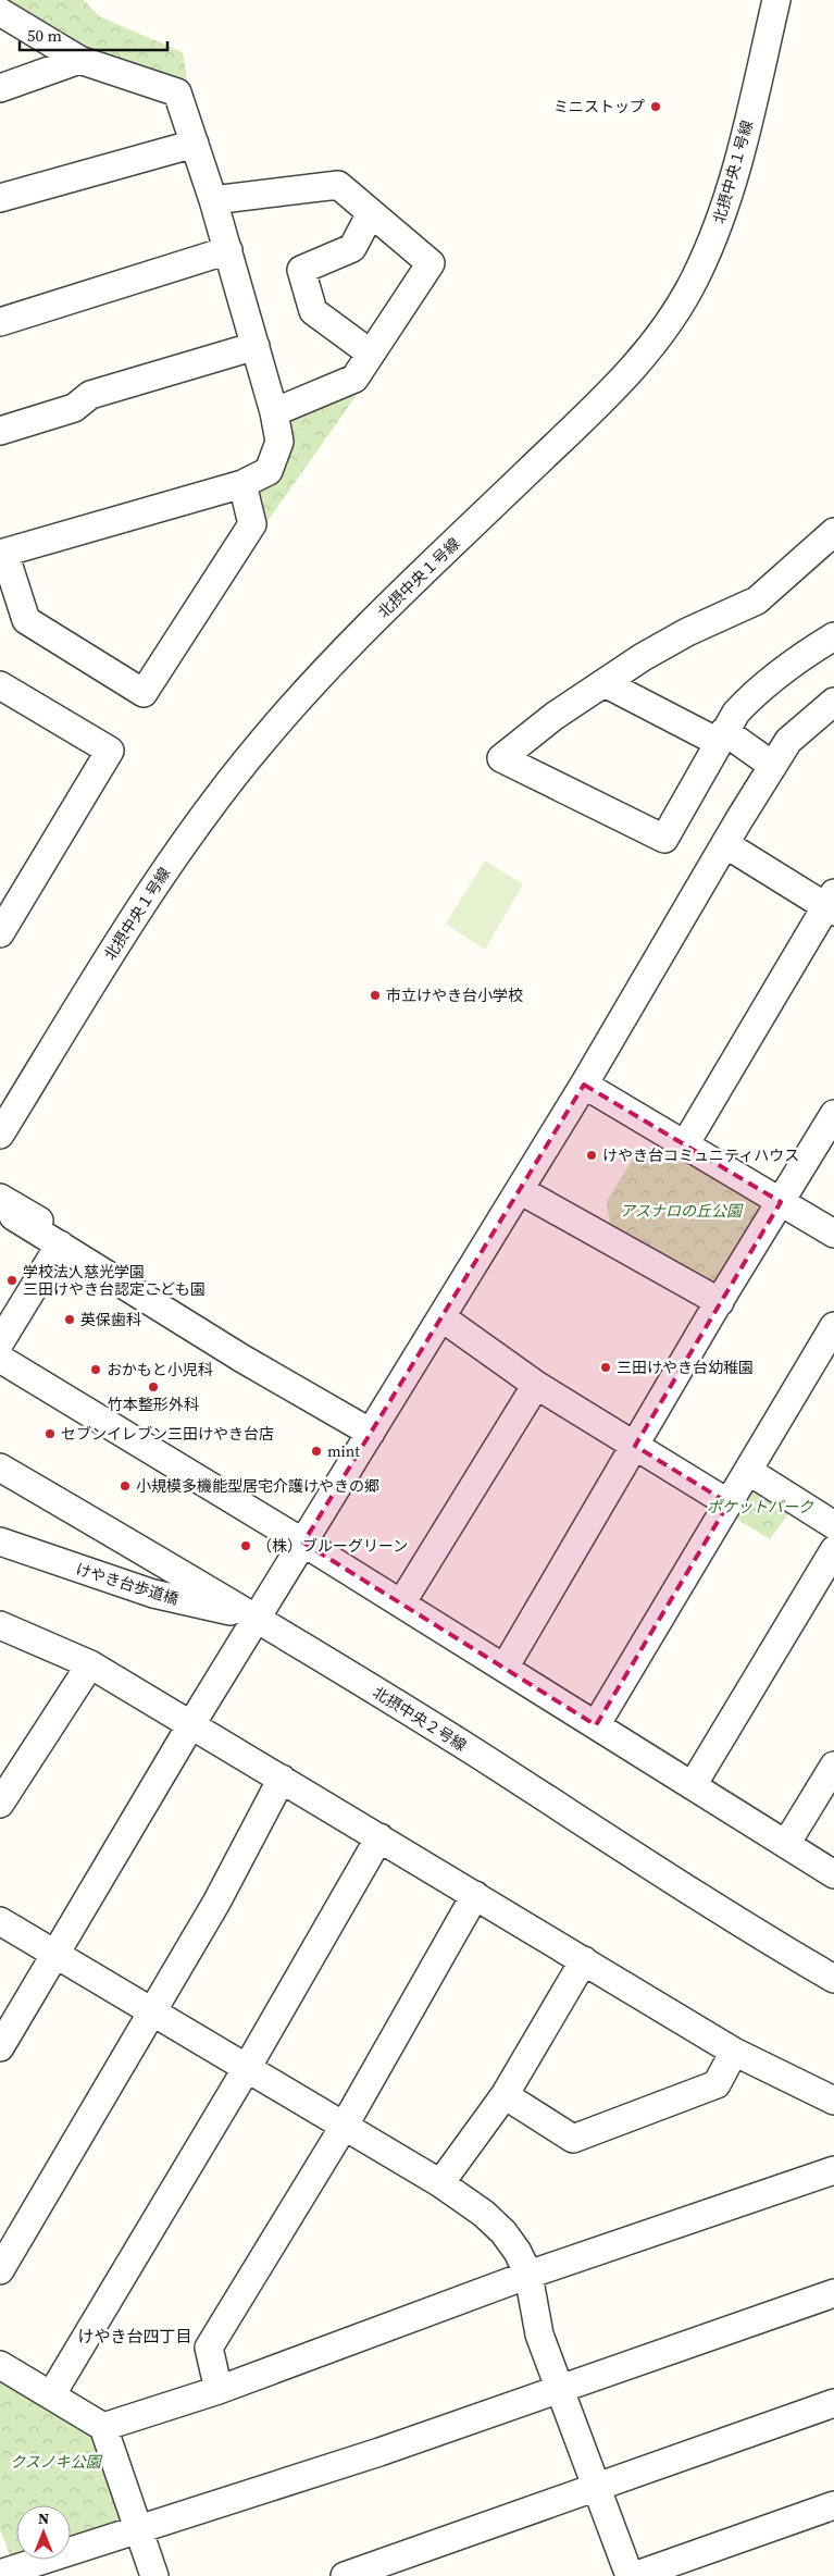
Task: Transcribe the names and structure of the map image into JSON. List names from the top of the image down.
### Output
{
  "streets": {
    "street": ["北摂中央１号線", "けやき台歩道橋", "北摂中央２号線"]
  },
  "crossings": [
    ["けやき台歩道橋", "北摂中央２号線"]
  ],
  "districts": ["けやき台四丁目"],
  "parks": ["アスナロの丘公園", "ポケットパーク", "クスノキ公園"],
  "places": [
    "ミニストップ",
    "市立けやき台小学校",
    "けやき台コミュニティハウス",
    "学校法人慈光学園 三田けやき台認定こども園",
    "英保歯科",
    "三田けやき台幼稚園",
    "おかもと小児科",
    "竹本整形外科",
    "セブンイレブン三田けやき台店",
    "mint",
    "小規模多機能型居宅介護けやきの郷",
    "（株）ブルーグリーン"
  ],
  "scale_bar": "50 m",
  "north": "top"
}
